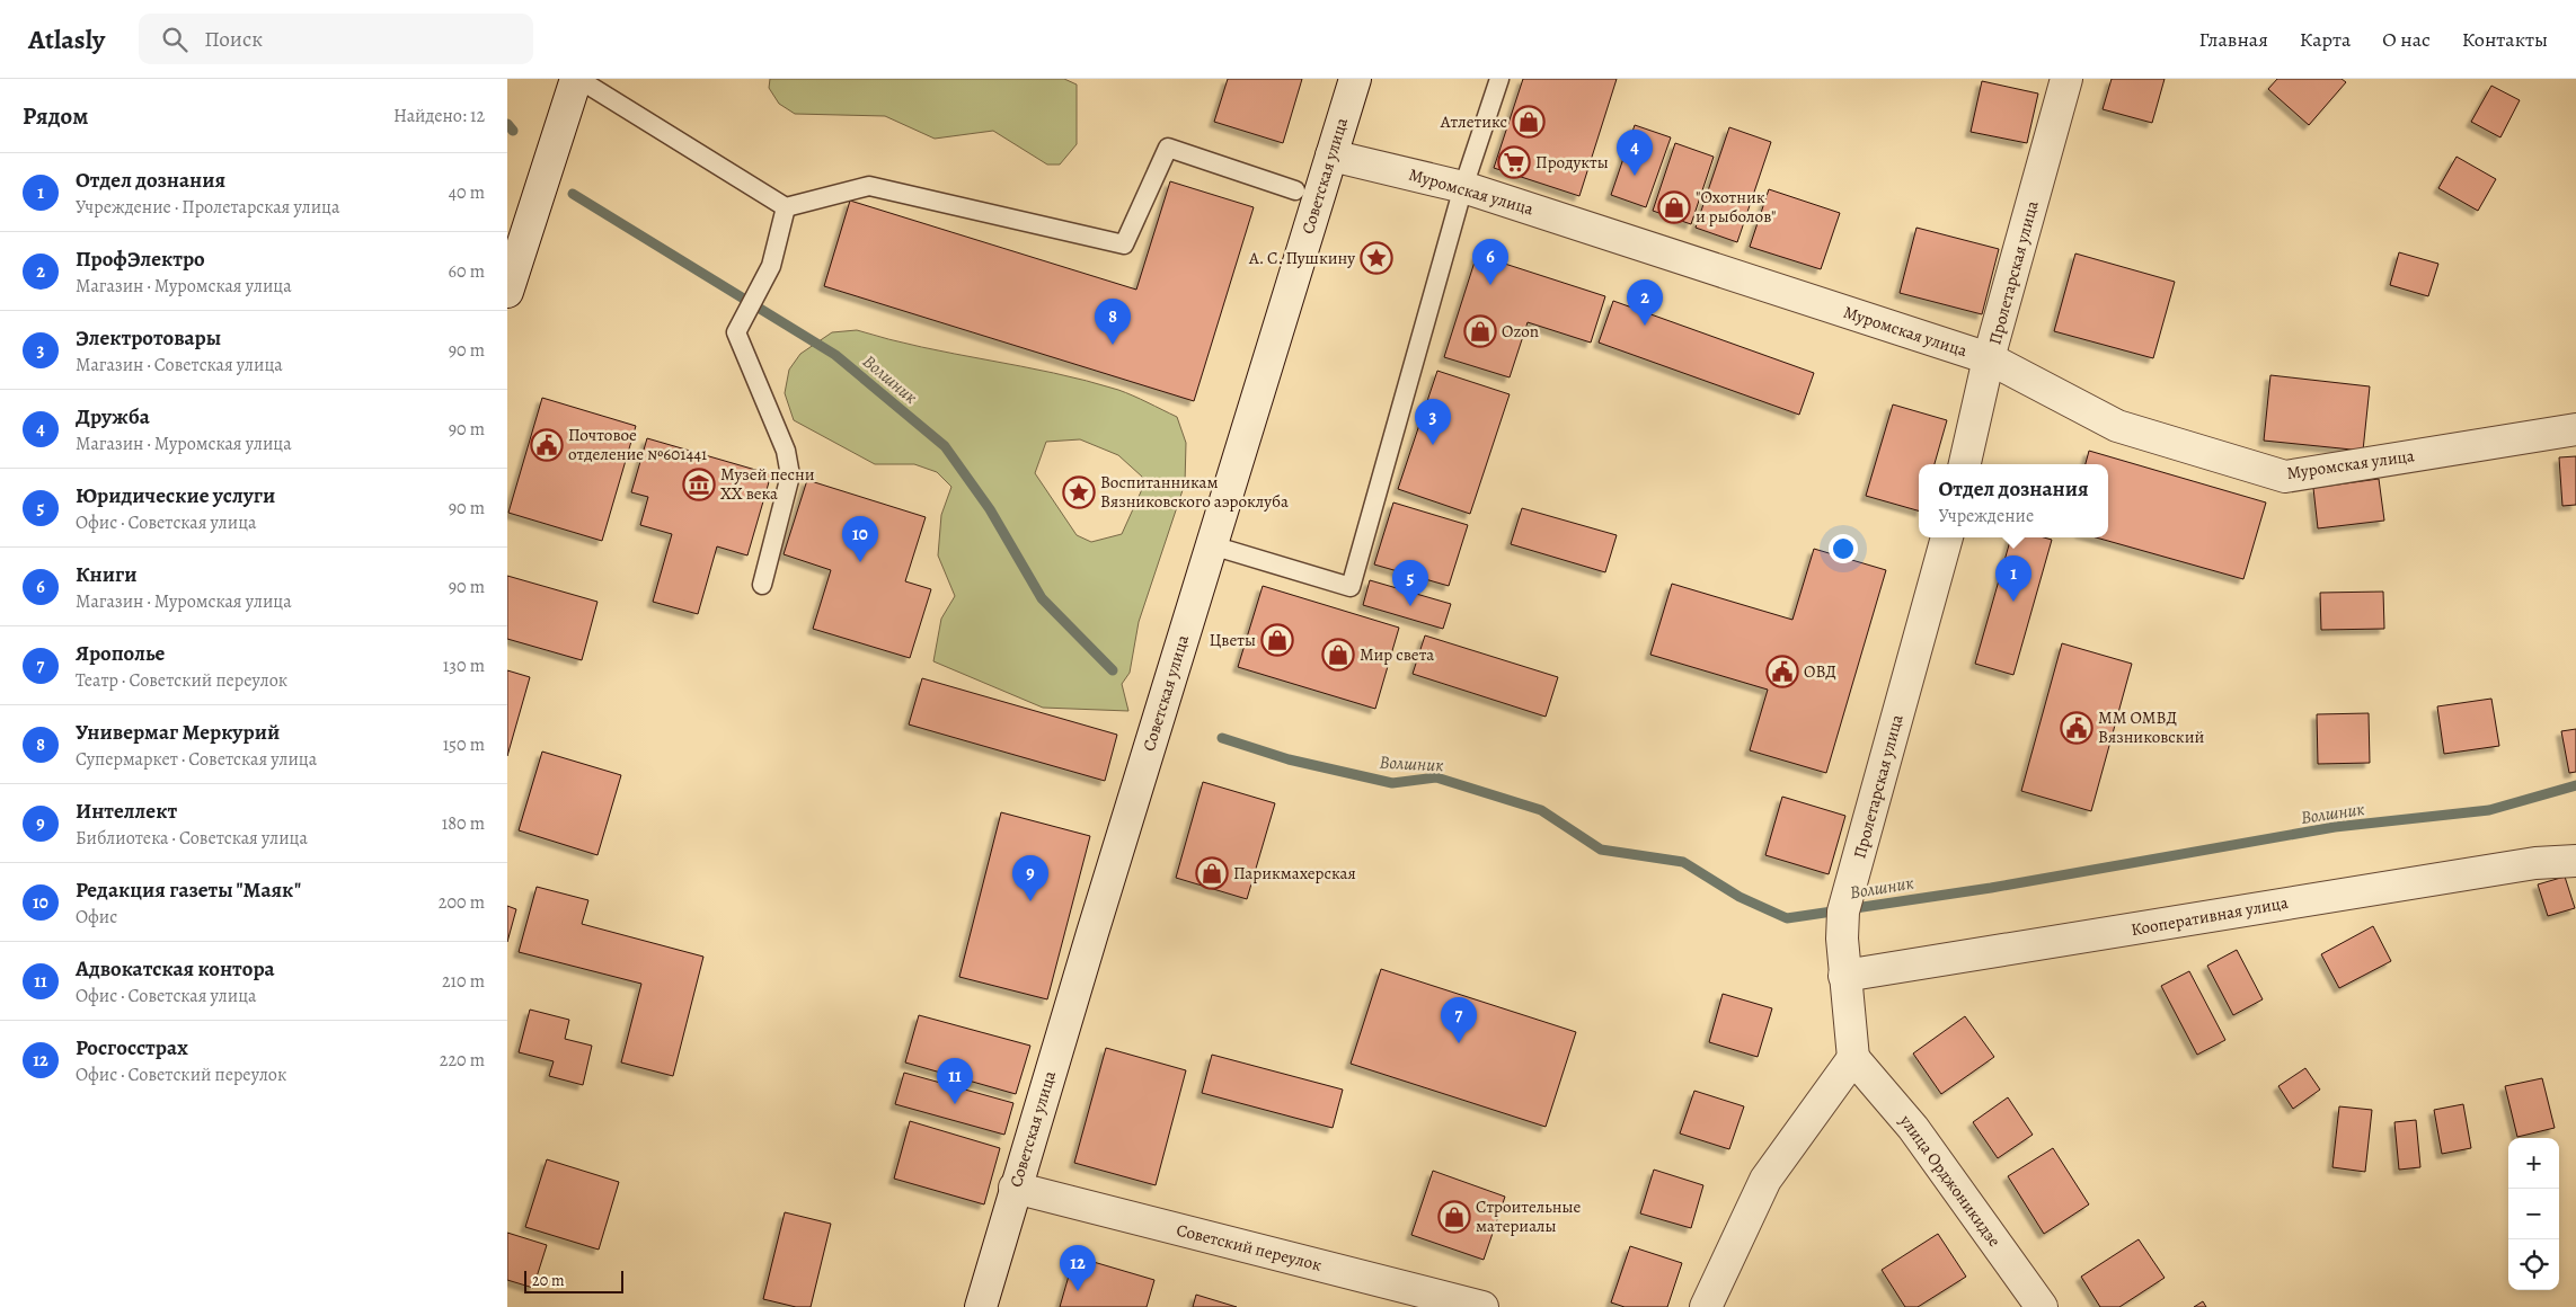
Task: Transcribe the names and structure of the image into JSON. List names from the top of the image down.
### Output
{
  "streets": {
    "street": [
      "Советская улица",
      "Муромская улица",
      "Пролетарская улица",
      "Кооперативная улица",
      "улица Орджоникидзе",
      "Советский переулок"
    ]
  },
  "crossings": [
    ["Советская улица", "Муромская улица"],
    ["Советская улица", "Советский переулок"],
    ["Муромская улица", "Пролетарская улица"],
    ["Пролетарская улица", "Кооперативная улица"],
    ["Пролетарская улица", "улица Орджоникидзе"]
  ],
  "water": ["Волшник"],
  "places": {
    "shop": [
      "Атлетикс",
      "\"Охотник и рыболов\"",
      "Ozon",
      "Цветы",
      "Мир света",
      "Парикмахерская",
      "Строительные материалы"
    ],
    "supermarket": ["Продукты"],
    "place": ["А. С. Пушкину", "Воспитанникам Вязниковского аэроклуба"],
    "public building": ["Почтовое отделение №601441", "ОВД", "ММ ОМВД Вязниковский"],
    "museum": ["Музей песни XX века"]
  },
  "scale_bar": "20 m",
  "page": {
    "header": "Atlasly",
    "search": "Поиск",
    "nav": [
      "Главная",
      "Карта",
      "О нас",
      "Контакты"
    ],
    "heading": ["Рядом", "Найдено: 12"],
    "pins": [
      "4",
      "6",
      "2",
      "8",
      "3",
      "10",
      "1",
      "5",
      "9",
      "7",
      "11",
      "12"
    ],
    "list": [
      {
        "mark": "1",
        "name": "Отдел дознания",
        "note": "Учреждение · Пролетарская улица",
        "value": "40 m"
      },
      {
        "mark": "2",
        "name": "ПрофЭлектро",
        "note": "Магазин · Муромская улица",
        "value": "60 m"
      },
      {
        "mark": "3",
        "name": "Электротовары",
        "note": "Магазин · Советская улица",
        "value": "90 m"
      },
      {
        "mark": "4",
        "name": "Дружба",
        "note": "Магазин · Муромская улица",
        "value": "90 m"
      },
      {
        "mark": "5",
        "name": "Юридические услуги",
        "note": "Офис · Советская улица",
        "value": "90 m"
      },
      {
        "mark": "6",
        "name": "Книги",
        "note": "Магазин · Муромская улица",
        "value": "90 m"
      },
      {
        "mark": "7",
        "name": "Ярополье",
        "note": "Театр · Советский переулок",
        "value": "130 m"
      },
      {
        "mark": "8",
        "name": "Универмаг Меркурий",
        "note": "Супермаркет · Советская улица",
        "value": "150 m"
      },
      {
        "mark": "9",
        "name": "Интеллект",
        "note": "Библиотека · Советская улица",
        "value": "180 m"
      },
      {
        "mark": "10",
        "name": "Редакция газеты \"Маяк\"",
        "note": "Офис",
        "value": "200 m"
      },
      {
        "mark": "11",
        "name": "Адвокатская контора",
        "note": "Офис · Советская улица",
        "value": "210 m"
      },
      {
        "mark": "12",
        "name": "Росгосстрах",
        "note": "Офис · Советский переулок",
        "value": "220 m"
      }
    ],
    "popup": ["Отдел дознания", "Учреждение"],
    "map_buttons": ["+", "−"],
    "scale": "20 m"
  }
}
